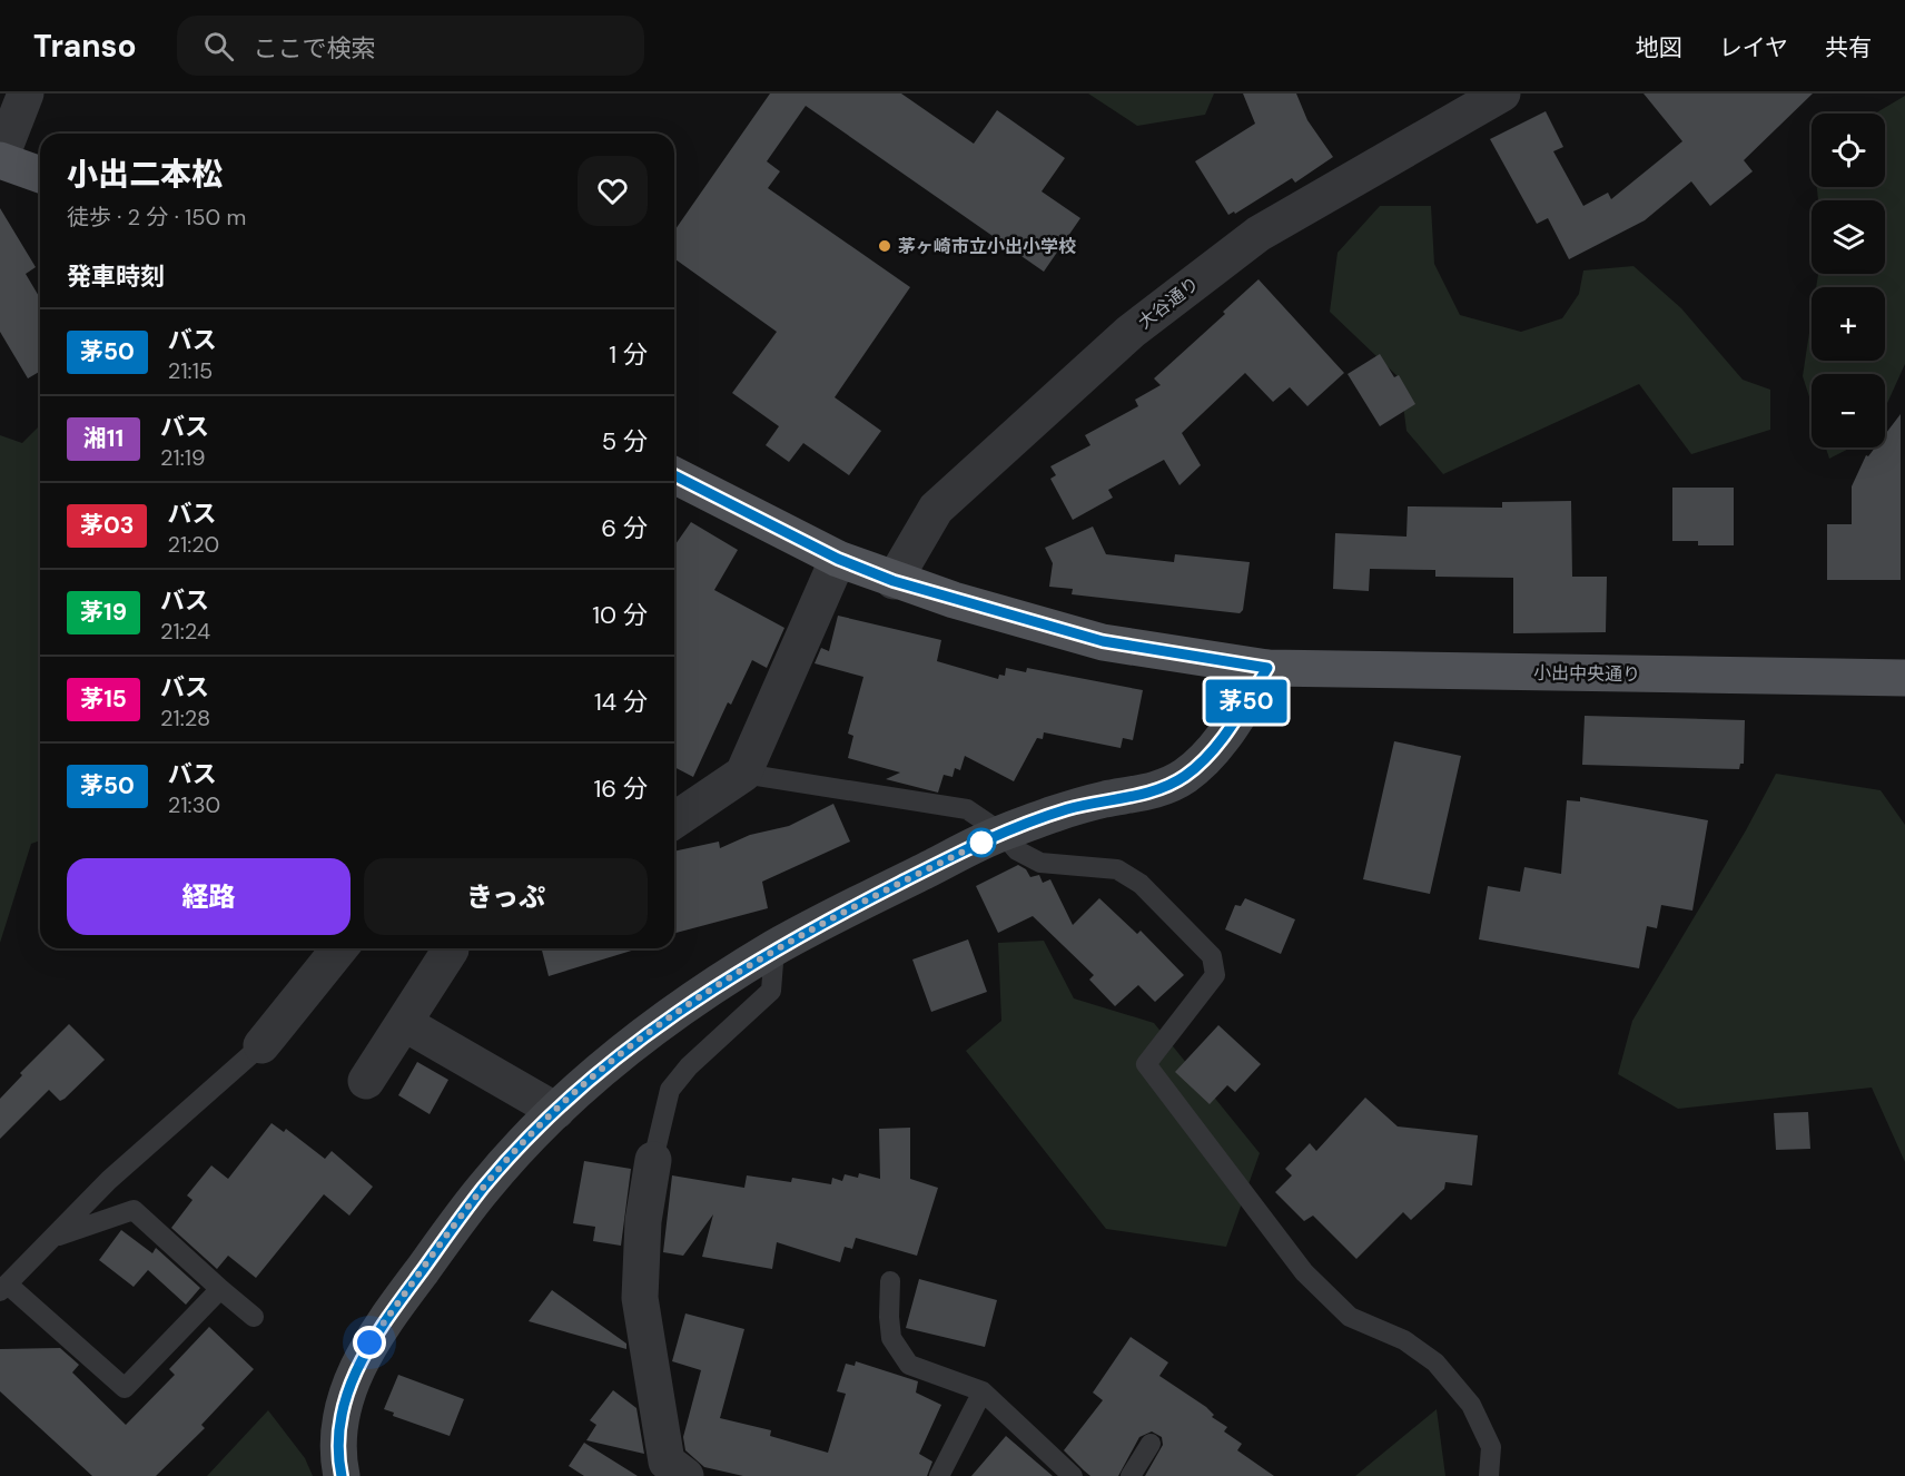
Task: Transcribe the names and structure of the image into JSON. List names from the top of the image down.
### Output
{
  "streets": {
    "main road": ["小出中央通り"],
    "street": ["大谷通り"]
  },
  "crossings": [
    ["大谷通り", "小出中央通り"]
  ],
  "places": ["茅ヶ崎市立小出小学校"],
  "lines": ["bus line 茅50"],
  "page": {
    "header": "Transo",
    "search": "ここで検索",
    "nav": ["地図", "レイヤ", "共有"],
    "on_map": "茅50",
    "map_buttons": ["+", "−"],
    "heading": [
      ["小出二本松", "徒歩 · 2 分 · 150 m"],
      "発車時刻"
    ],
    "list": [
      {
        "mark": "茅50",
        "name": "バス",
        "note": "21:15",
        "value": "1 分"
      },
      {
        "mark": "湘11",
        "name": "バス",
        "note": "21:19",
        "value": "5 分"
      },
      {
        "mark": "茅03",
        "name": "バス",
        "note": "21:20",
        "value": "6 分"
      },
      {
        "mark": "茅19",
        "name": "バス",
        "note": "21:24",
        "value": "10 分"
      },
      {
        "mark": "茅15",
        "name": "バス",
        "note": "21:28",
        "value": "14 分"
      },
      {
        "mark": "茅50",
        "name": "バス",
        "note": "21:30",
        "value": "16 分"
      }
    ],
    "buttons": ["経路", "きっぷ"]
  }
}
